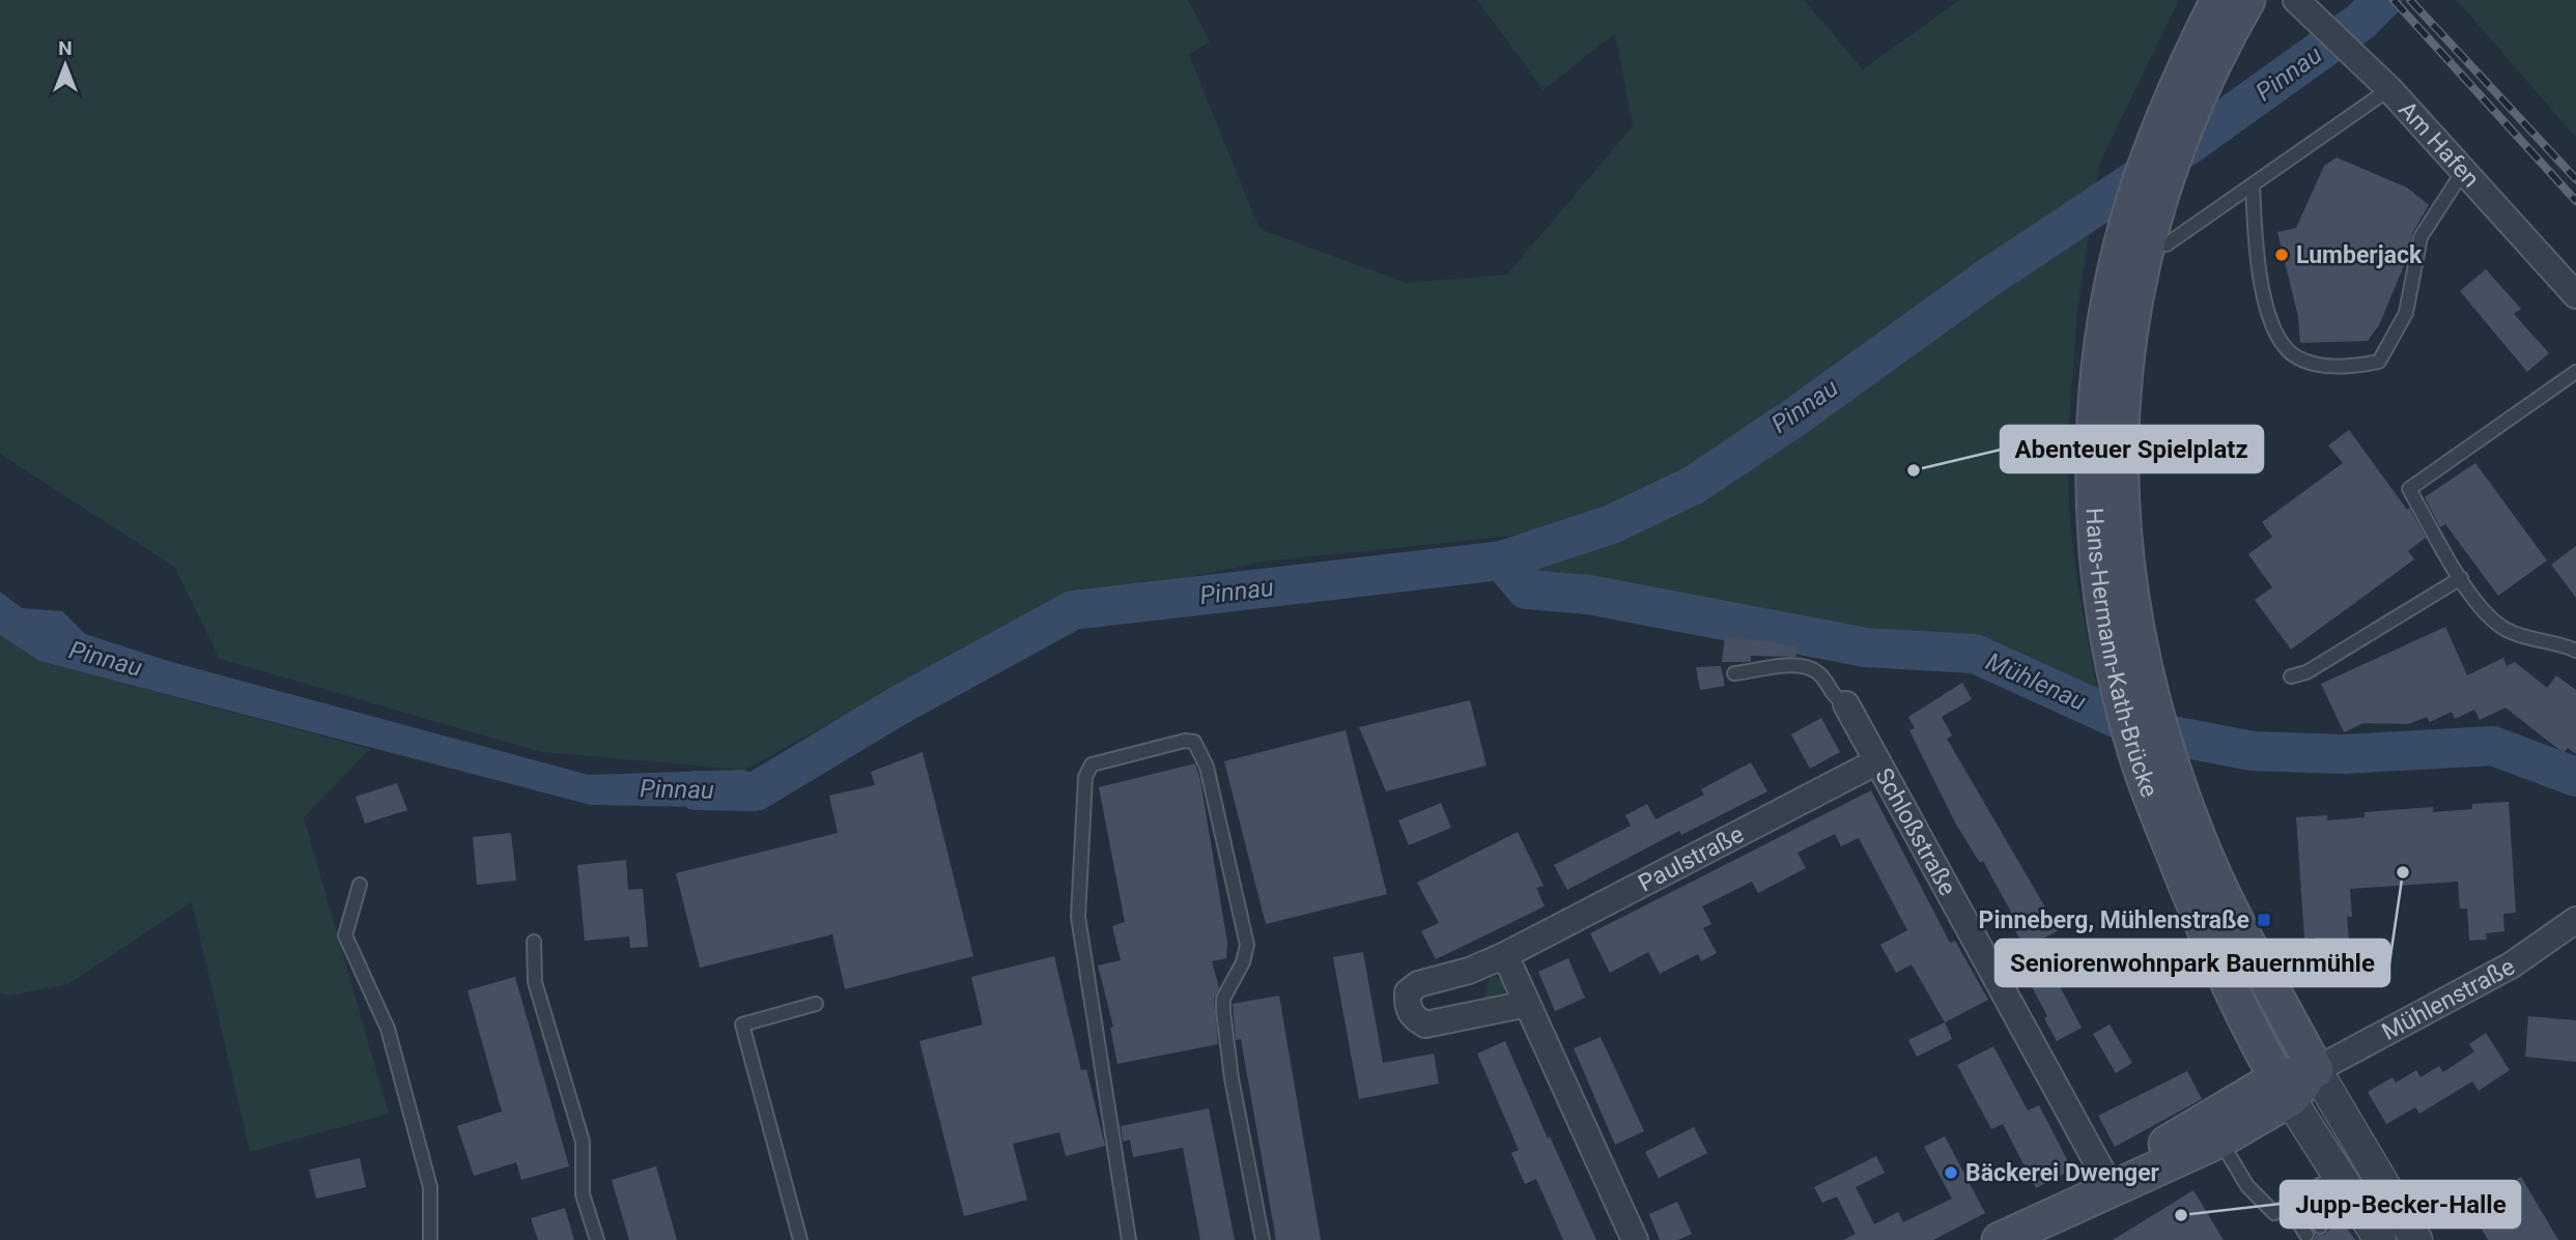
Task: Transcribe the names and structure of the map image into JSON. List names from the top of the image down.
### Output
{
  "streets": {
    "main road": ["Hans-Hermann-Kath-Brücke", "Mühlenstraße"],
    "street": ["Am Hafen", "Schloßstraße", "Paulstraße"]
  },
  "crossings": [
    ["Hans-Hermann-Kath-Brücke", "Mühlenstraße"],
    ["Schloßstraße", "Paulstraße"],
    ["Schloßstraße", "Mühlenstraße"]
  ],
  "water": ["Pinnau", "Mühlenau"],
  "places": {
    "other": [
      "Lumberjack",
      "Abenteuer Spielplatz",
      "Seniorenwohnpark Bauernmühle",
      "Bäckerei Dwenger",
      "Jupp-Becker-Halle"
    ],
    "transit": ["Pinneberg, Mühlenstraße"]
  },
  "north": "top"
}
